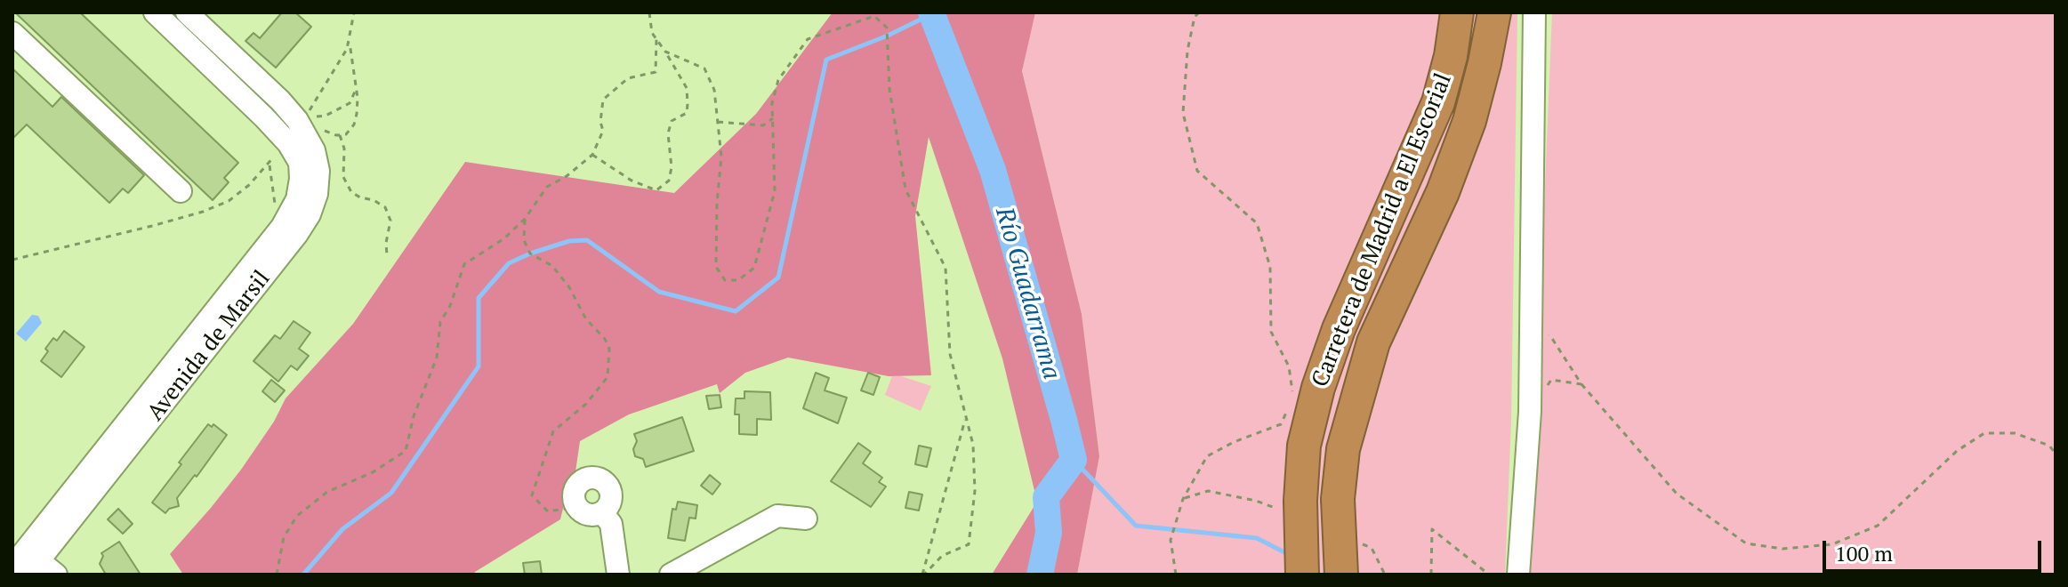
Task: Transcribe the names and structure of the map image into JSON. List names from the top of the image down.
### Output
{
  "streets": {
    "highway": ["Carretera de Madrid a El Escorial"],
    "street": ["Avenida de Marsil"]
  },
  "water": ["Río Guadarrama"],
  "scale_bar": "100 m"
}
